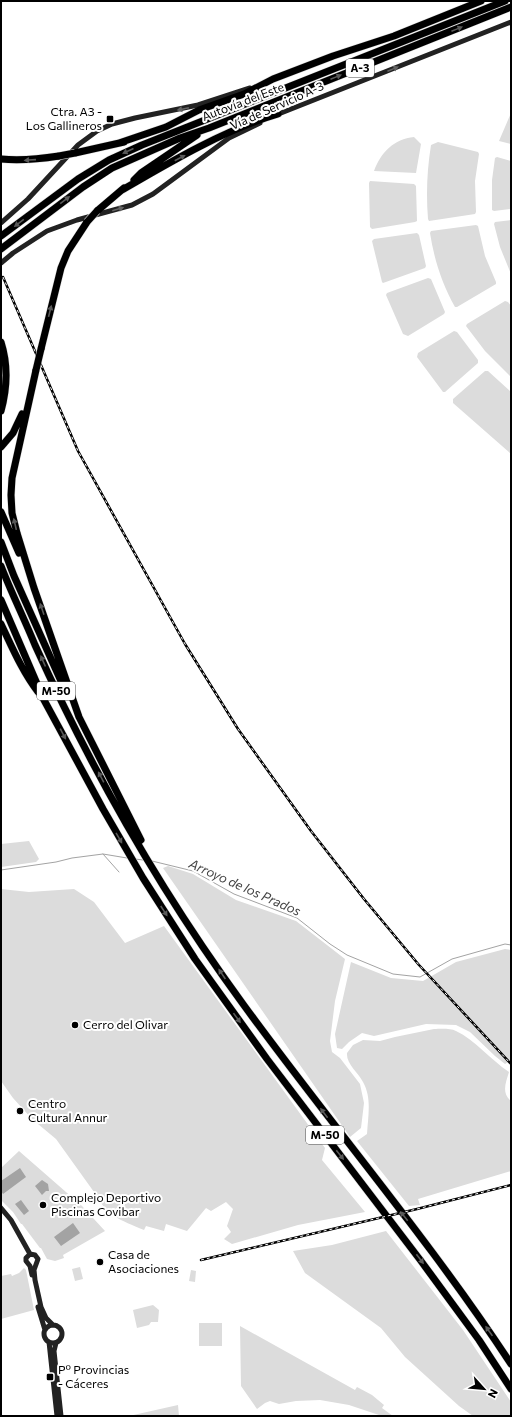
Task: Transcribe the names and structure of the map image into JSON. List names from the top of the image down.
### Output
{
  "streets": {
    "highway": ["A-3", "Autovía del Este", "M-50"],
    "main road": ["Vía de Servicio A-3"]
  },
  "one_way": ["Vía de Servicio A-3"],
  "water": ["Arroyo de los Prados"],
  "places": {
    "transit": ["Ctra. A3 - Los Gallineros", "Pº Provincias - Cáceres"],
    "other": [
      "Cerro del Olivar",
      "Centro Cultural Annur",
      "Complejo Deportivo Piscinas Covibar",
      "Casa de Asociaciones"
    ]
  },
  "north": "bottom right"
}
